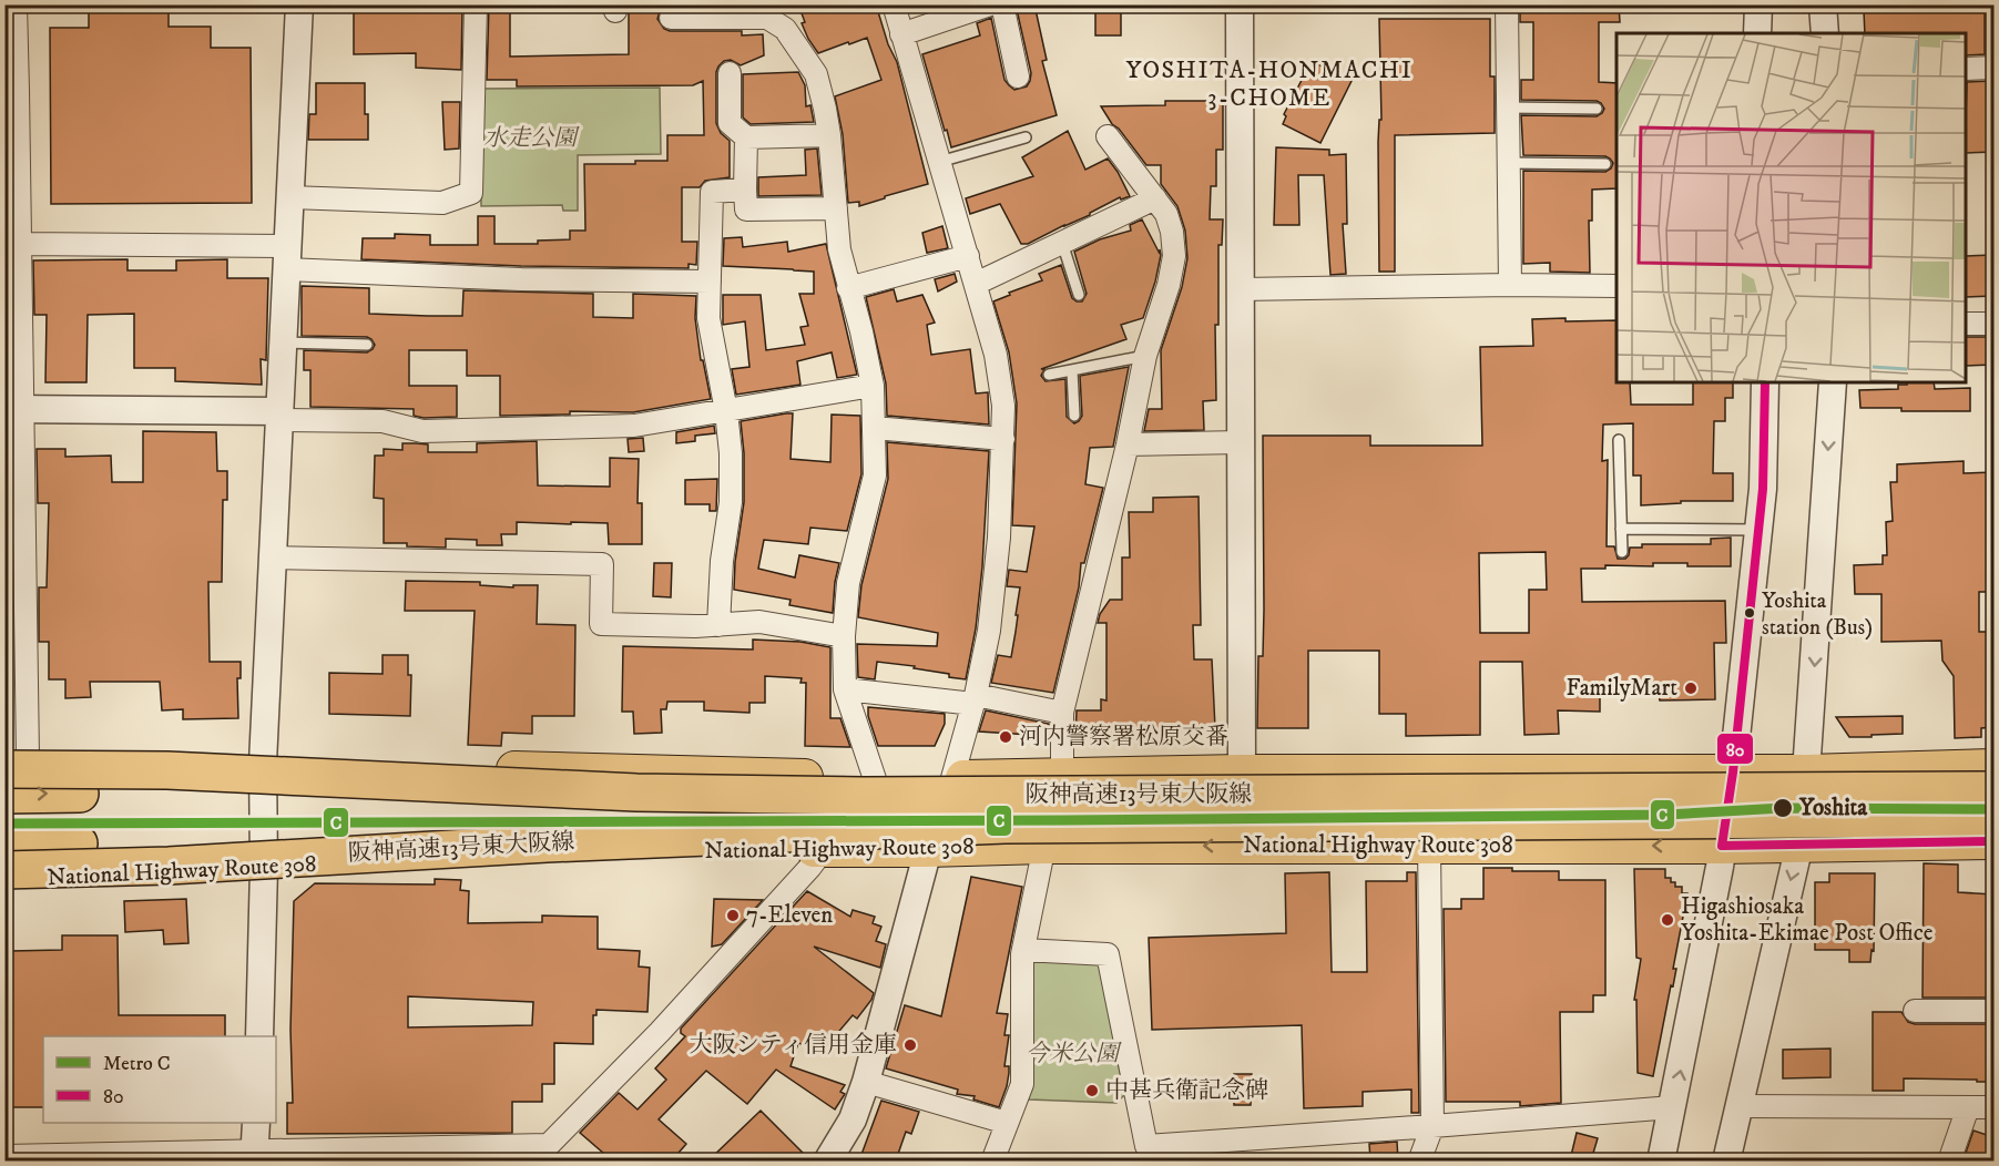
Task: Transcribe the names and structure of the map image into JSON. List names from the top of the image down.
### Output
{
  "streets": {
    "highway": ["阪神高速13号東大阪線", "National Highway Route 308"]
  },
  "districts": ["YOSHITA-HONMACHI 3-CHOME"],
  "parks": ["水走公園", "今米公園"],
  "places": [
    "Yoshita station (Bus)",
    "FamilyMart",
    "河内警察署松原交番",
    "Yoshita",
    "7-Eleven",
    "Higashiosaka Yoshita-Ekimae Post Office",
    "大阪シティ信用金庫",
    "中甚兵衛記念碑"
  ],
  "lines": ["transit line 80", "metro line C"],
  "legend": ["Metro C", "80"]
}
